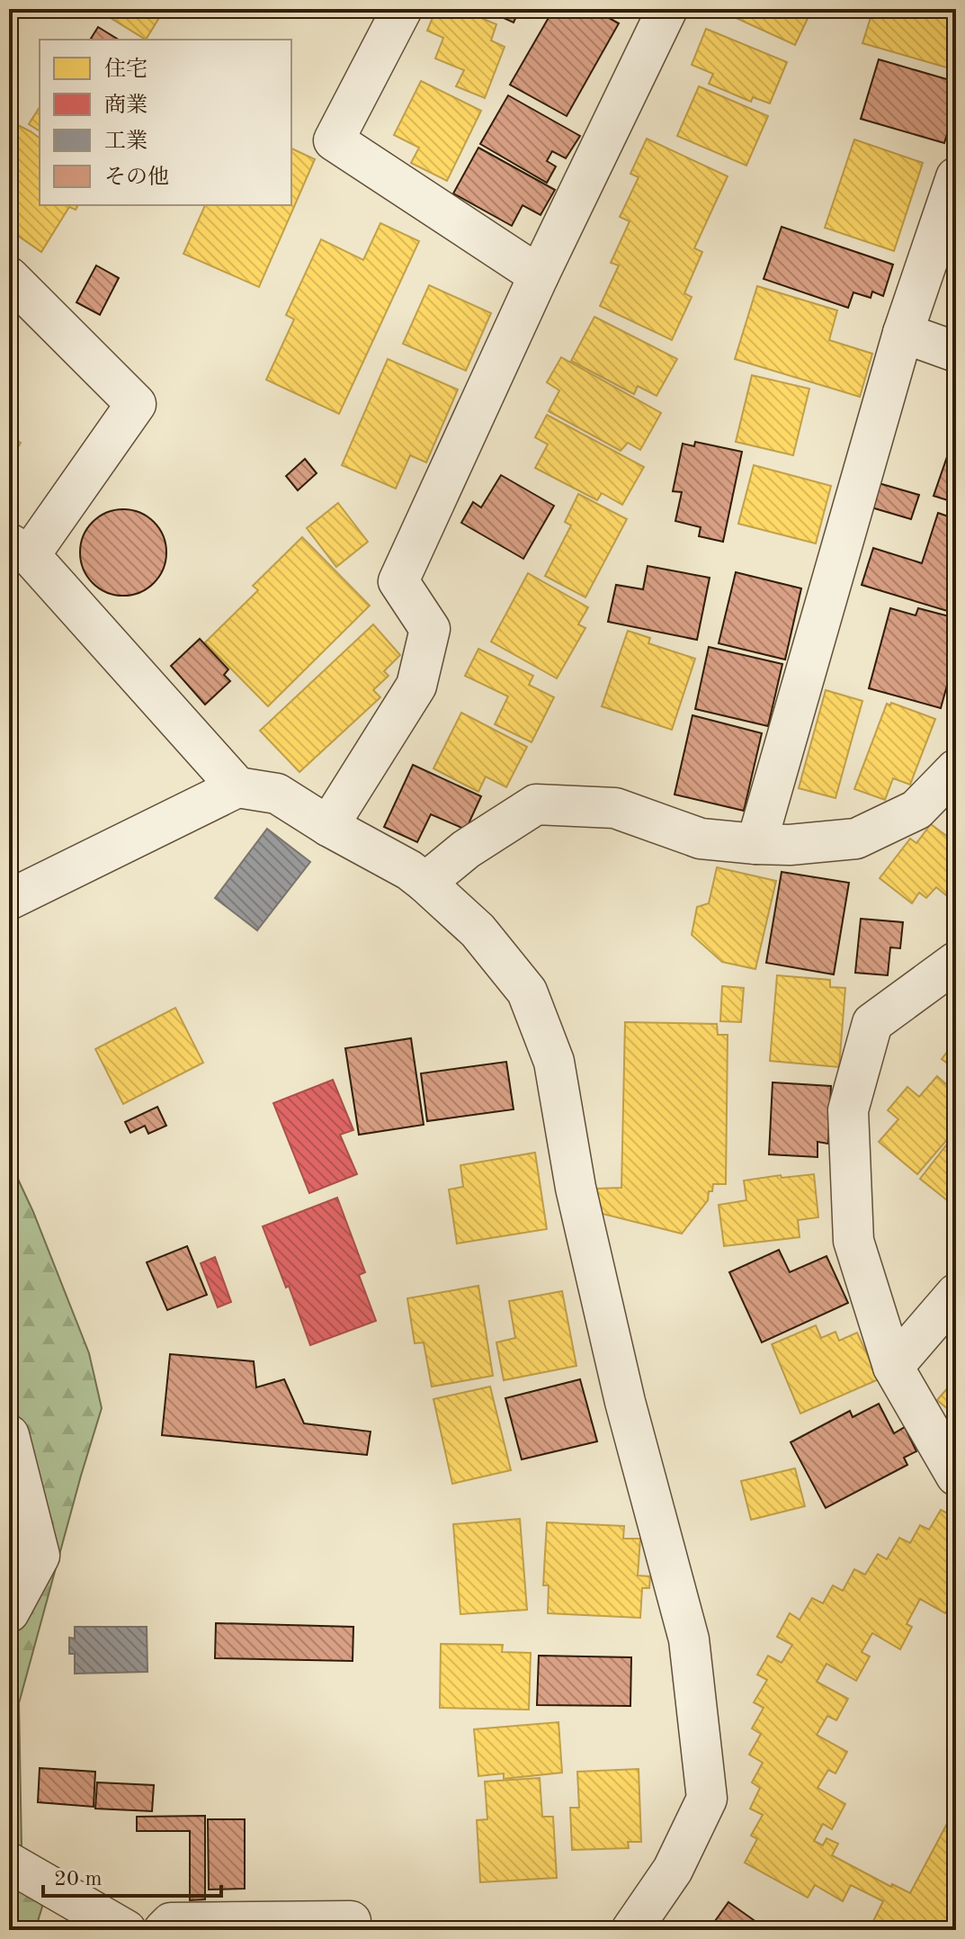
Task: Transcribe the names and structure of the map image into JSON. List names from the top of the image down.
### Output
{
  "legend": [
    "住宅",
    "商業",
    "工業",
    "その他"
  ],
  "scale_bar": "20 m"
}
